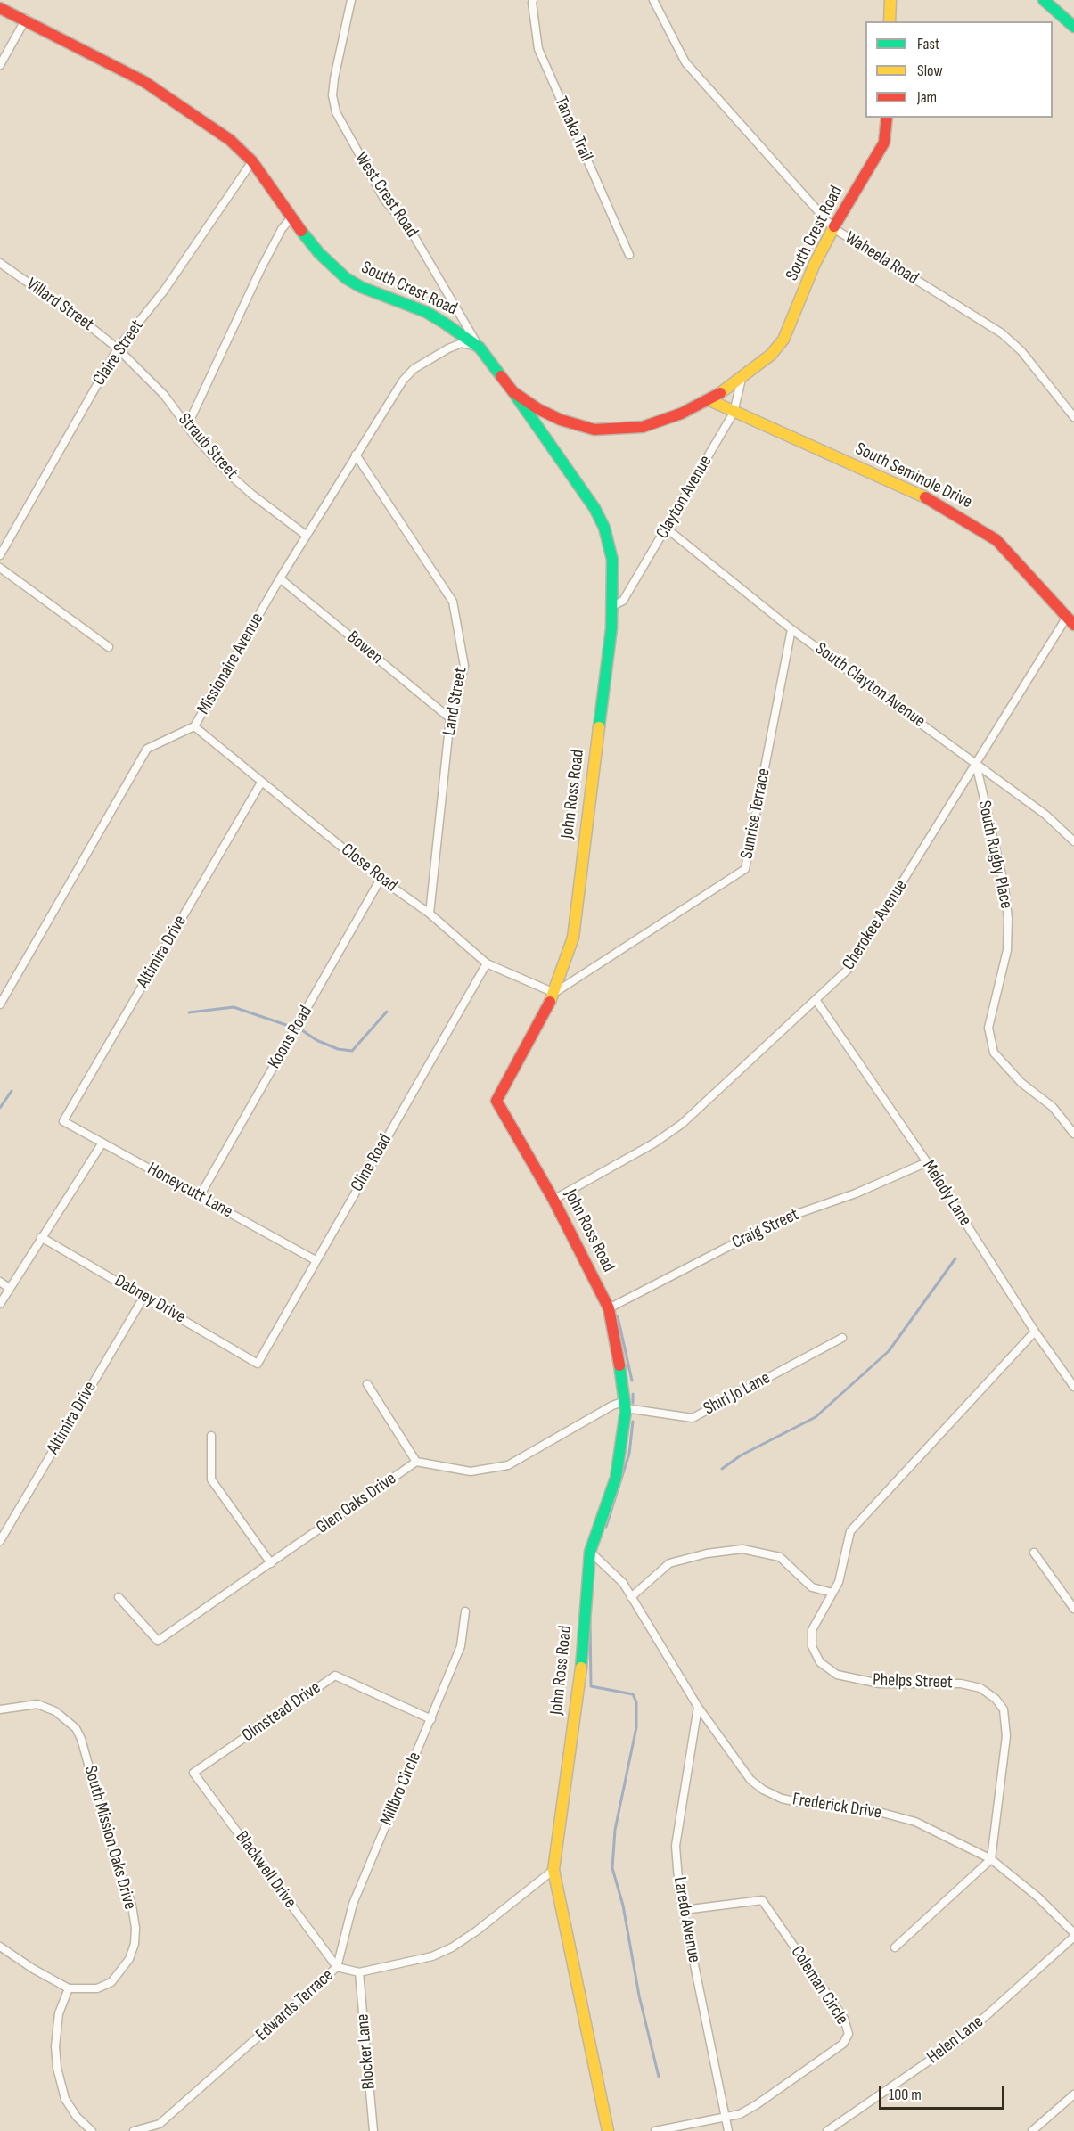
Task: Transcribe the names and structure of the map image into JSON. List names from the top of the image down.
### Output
{
  "streets": {
    "street": [
      "Tanaka Trail",
      "West Crest Road",
      "South Crest Road",
      "Waheela Road",
      "Villard Street",
      "Claire Street",
      "Straub Street",
      "South Seminole Drive",
      "Clayton Avenue",
      "Bowen",
      "Missionaire Avenue",
      "South Clayton Avenue",
      "Land Street",
      "John Ross Road",
      "Sunrise Terrace",
      "South Rugby Place",
      "Close Road",
      "Cherokee Avenue",
      "Altimira Drive",
      "Koons Road",
      "Cline Road",
      "Honeycutt Lane",
      "Melody Lane",
      "Craig Street",
      "Dabney Drive",
      "Shirl Jo Lane",
      "Glen Oaks Drive",
      "Phelps Street",
      "Olmstead Drive",
      "Millbro Circle",
      "Frederick Drive",
      "South Mission Oaks Drive",
      "Blackwell Drive",
      "Laredo Avenue",
      "Coleman Circle",
      "Edwards Terrace",
      "Helen Lane",
      "Blocker Lane"
    ]
  },
  "crossings": [
    ["West Crest Road", "South Crest Road"],
    ["West Crest Road", "Missionaire Avenue"],
    ["South Crest Road", "Waheela Road"],
    ["South Crest Road", "Claire Street"],
    ["South Crest Road", "South Seminole Drive"],
    ["South Crest Road", "Clayton Avenue"],
    ["South Crest Road", "Missionaire Avenue"],
    ["South Crest Road", "John Ross Road"],
    ["Villard Street", "Claire Street"],
    ["Villard Street", "Straub Street"],
    ["Claire Street", "Straub Street"],
    ["Straub Street", "Missionaire Avenue"],
    ["South Seminole Drive", "Clayton Avenue"],
    ["South Seminole Drive", "Cherokee Avenue"],
    ["Clayton Avenue", "South Clayton Avenue"],
    ["Clayton Avenue", "John Ross Road"],
    ["Bowen", "Missionaire Avenue"],
    ["Bowen", "Land Street"],
    ["Missionaire Avenue", "Land Street"],
    ["Missionaire Avenue", "Close Road"],
    ["South Clayton Avenue", "Sunrise Terrace"],
    ["South Clayton Avenue", "South Rugby Place"],
    ["South Clayton Avenue", "Cherokee Avenue"],
    ["Land Street", "Close Road"],
    ["John Ross Road", "Sunrise Terrace"],
    ["John Ross Road", "Close Road"],
    ["John Ross Road", "Cherokee Avenue"],
    ["John Ross Road", "Craig Street"],
    ["John Ross Road", "Shirl Jo Lane"],
    ["John Ross Road", "Frederick Drive"],
    ["John Ross Road", "Edwards Terrace"],
    ["Sunrise Terrace", "Close Road"],
    ["South Rugby Place", "Cherokee Avenue"],
    ["Close Road", "Altimira Drive"],
    ["Close Road", "Koons Road"],
    ["Close Road", "Cline Road"],
    ["Cherokee Avenue", "Melody Lane"],
    ["Altimira Drive", "Honeycutt Lane"],
    ["Altimira Drive", "Dabney Drive"],
    ["Koons Road", "Honeycutt Lane"],
    ["Cline Road", "Honeycutt Lane"],
    ["Cline Road", "Dabney Drive"],
    ["Melody Lane", "Craig Street"],
    ["Melody Lane", "Phelps Street"],
    ["Phelps Street", "Frederick Drive"],
    ["Olmstead Drive", "Millbro Circle"],
    ["Olmstead Drive", "Blackwell Drive"],
    ["Millbro Circle", "Blackwell Drive"],
    ["Millbro Circle", "Edwards Terrace"],
    ["Frederick Drive", "Laredo Avenue"],
    ["Blackwell Drive", "Edwards Terrace"],
    ["Laredo Avenue", "Coleman Circle"],
    ["Edwards Terrace", "Blocker Lane"]
  ],
  "legend": ["Fast", "Slow", "Jam"],
  "scale_bar": "100 m"
}
